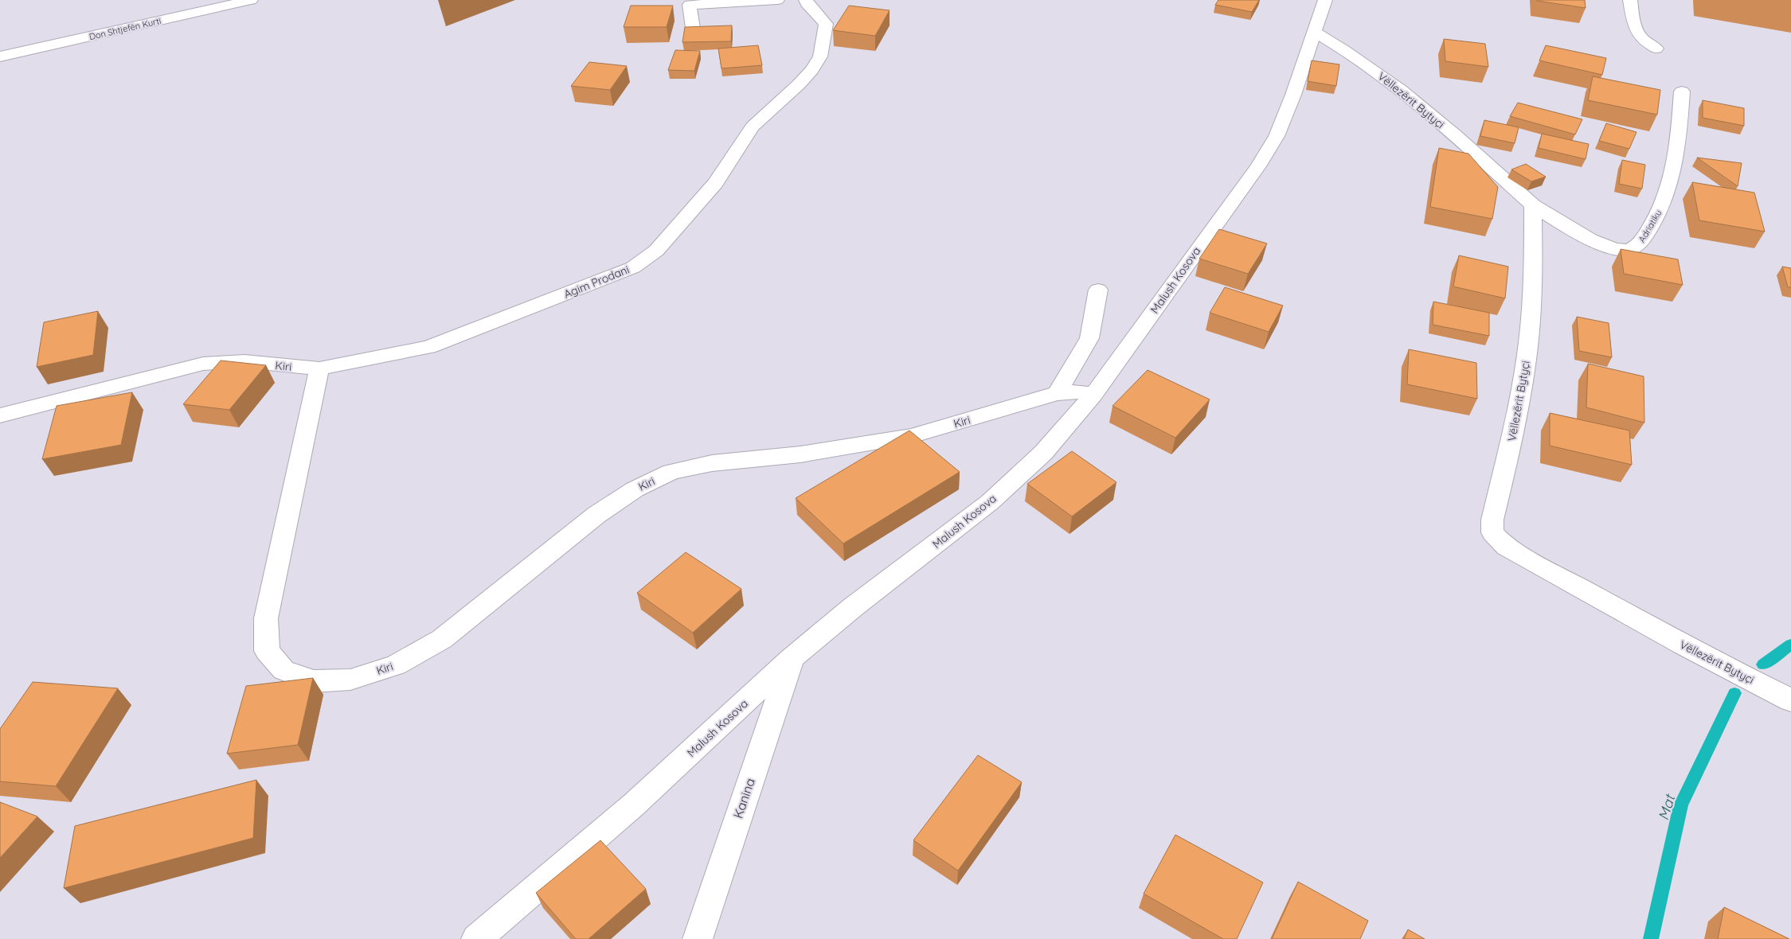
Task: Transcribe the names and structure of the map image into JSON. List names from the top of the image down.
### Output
{
  "streets": {
    "street": [
      "Don Shtjefën Kurti",
      "Vëllezërit Bytyçi",
      "Adriatiku",
      "Malush Kosova",
      "Agim Prodani",
      "Kiri",
      "Kanina"
    ]
  },
  "crossings": [
    ["Vëllezërit Bytyçi", "Adriatiku"],
    ["Vëllezërit Bytyçi", "Malush Kosova"],
    ["Malush Kosova", "Kiri"],
    ["Malush Kosova", "Kanina"],
    ["Agim Prodani", "Kiri"]
  ],
  "water": ["Mat"]
}
